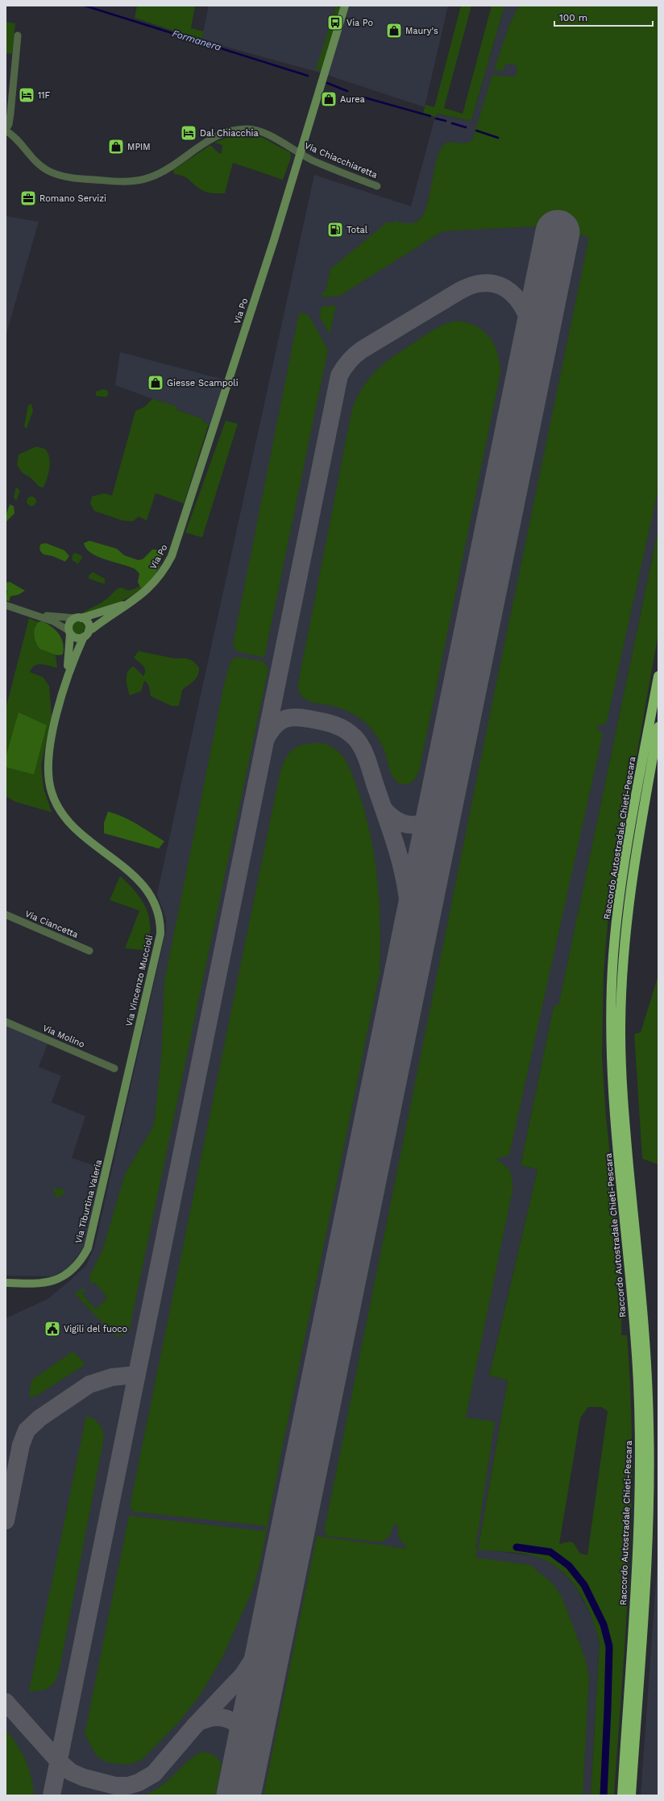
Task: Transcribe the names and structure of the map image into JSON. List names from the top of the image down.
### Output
{
  "streets": {
    "highway": ["Raccordo Autostradale Chieti-Pescara"],
    "street": [
      "Via Chiacchiaretta",
      "Via Po",
      "Via Ciancetta",
      "Via Vincenzo Muccioli",
      "Via Molino",
      "Via Tiburtina Valeria"
    ]
  },
  "crossings": [
    ["Via Chiacchiaretta", "Via Po"],
    ["Via Po", "Via Vincenzo Muccioli"],
    ["Via Vincenzo Muccioli", "Via Tiburtina Valeria"]
  ],
  "water": ["Formanera"],
  "places": {
    "bus stop": ["Via Po"],
    "shop": [
      "Maury's",
      "Aurea",
      "MPIM",
      "Giesse Scampoli"
    ],
    "hotel": ["11F", "Dal Chiacchia"],
    "office": ["Romano Servizi"],
    "fuel station": ["Total"],
    "public building": ["Vigili del fuoco"]
  },
  "scale_bar": "100 m"
}
